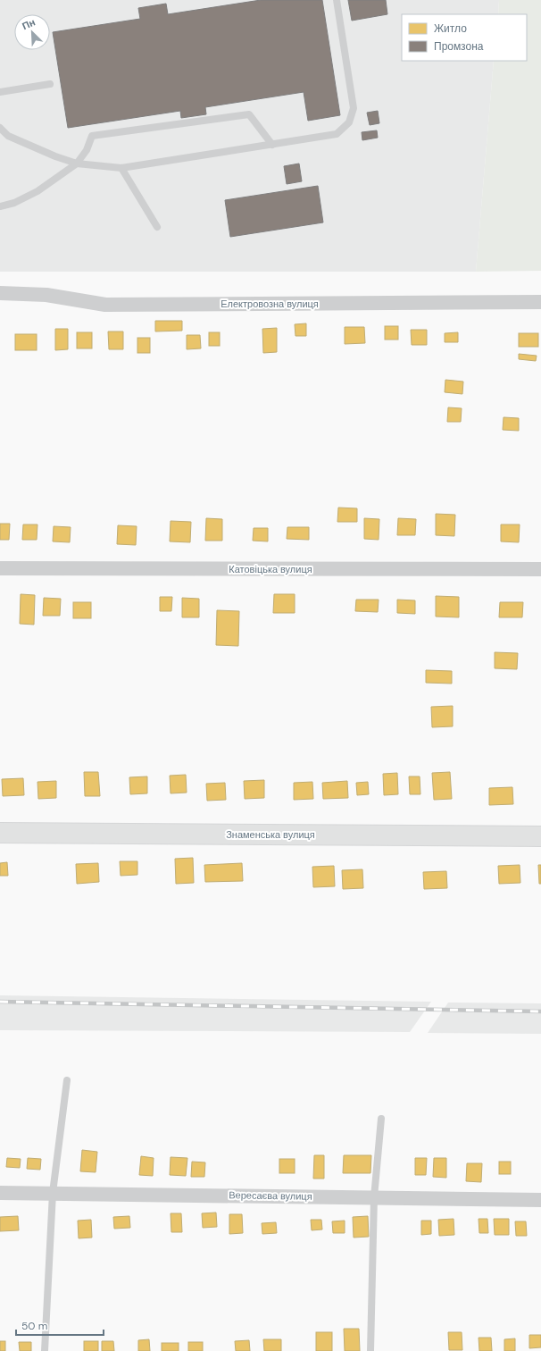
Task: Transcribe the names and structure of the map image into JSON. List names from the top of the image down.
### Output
{
  "streets": {
    "main road": ["Знаменська вулиця"],
    "street": ["Електровозна вулиця", "Катовіцька вулиця", "Вересаєва вулиця"]
  },
  "legend": ["Житло", "Промзона"],
  "scale_bar": "50 m",
  "north": "top left"
}
